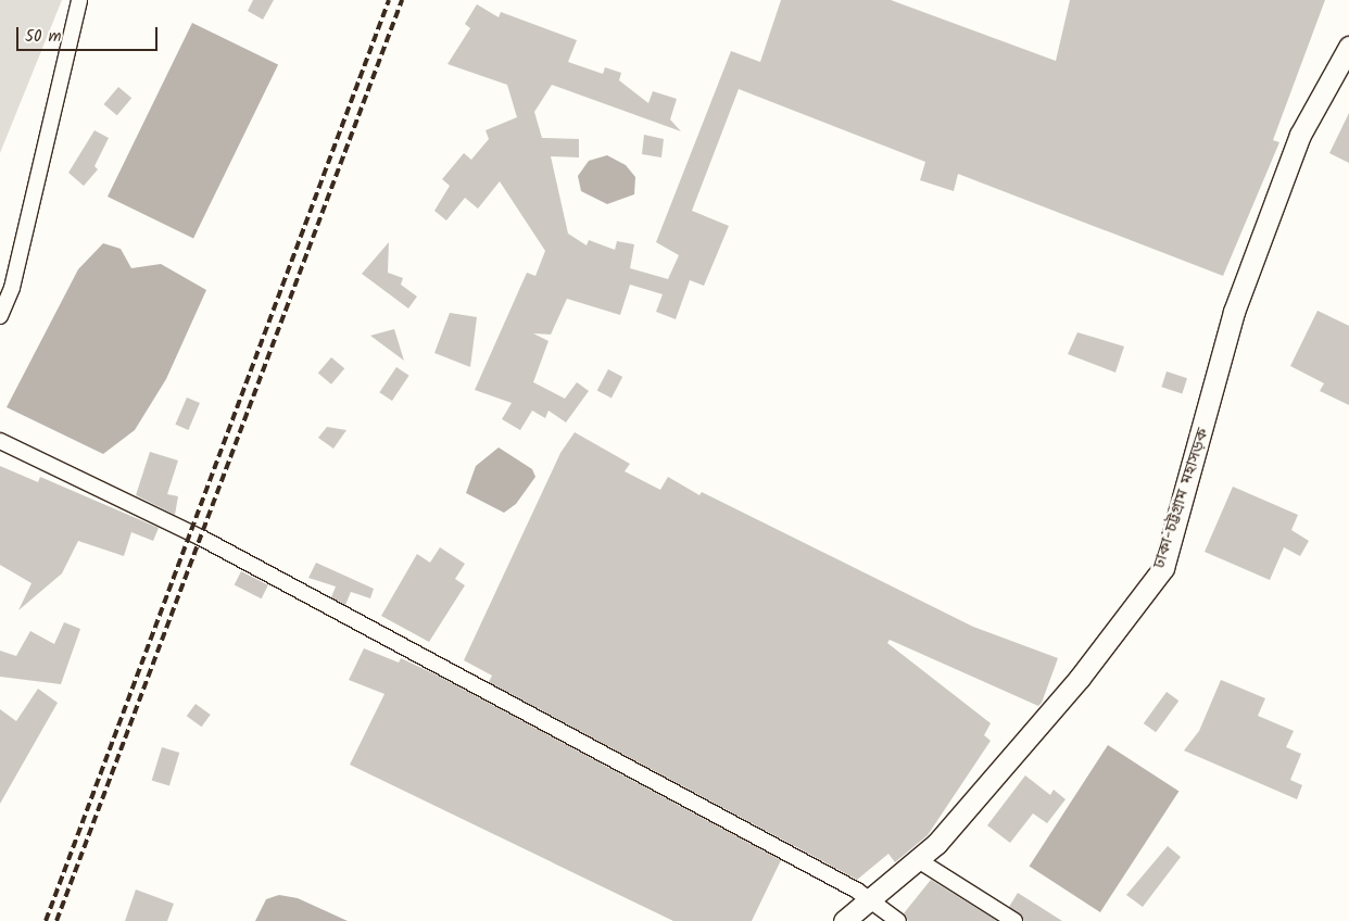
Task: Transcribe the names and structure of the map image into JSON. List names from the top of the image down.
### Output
{
  "streets": {
    "street": ["ঢাকা-চট্টগ্রাম মহাসড়ক"]
  },
  "scale_bar": "50 m"
}
